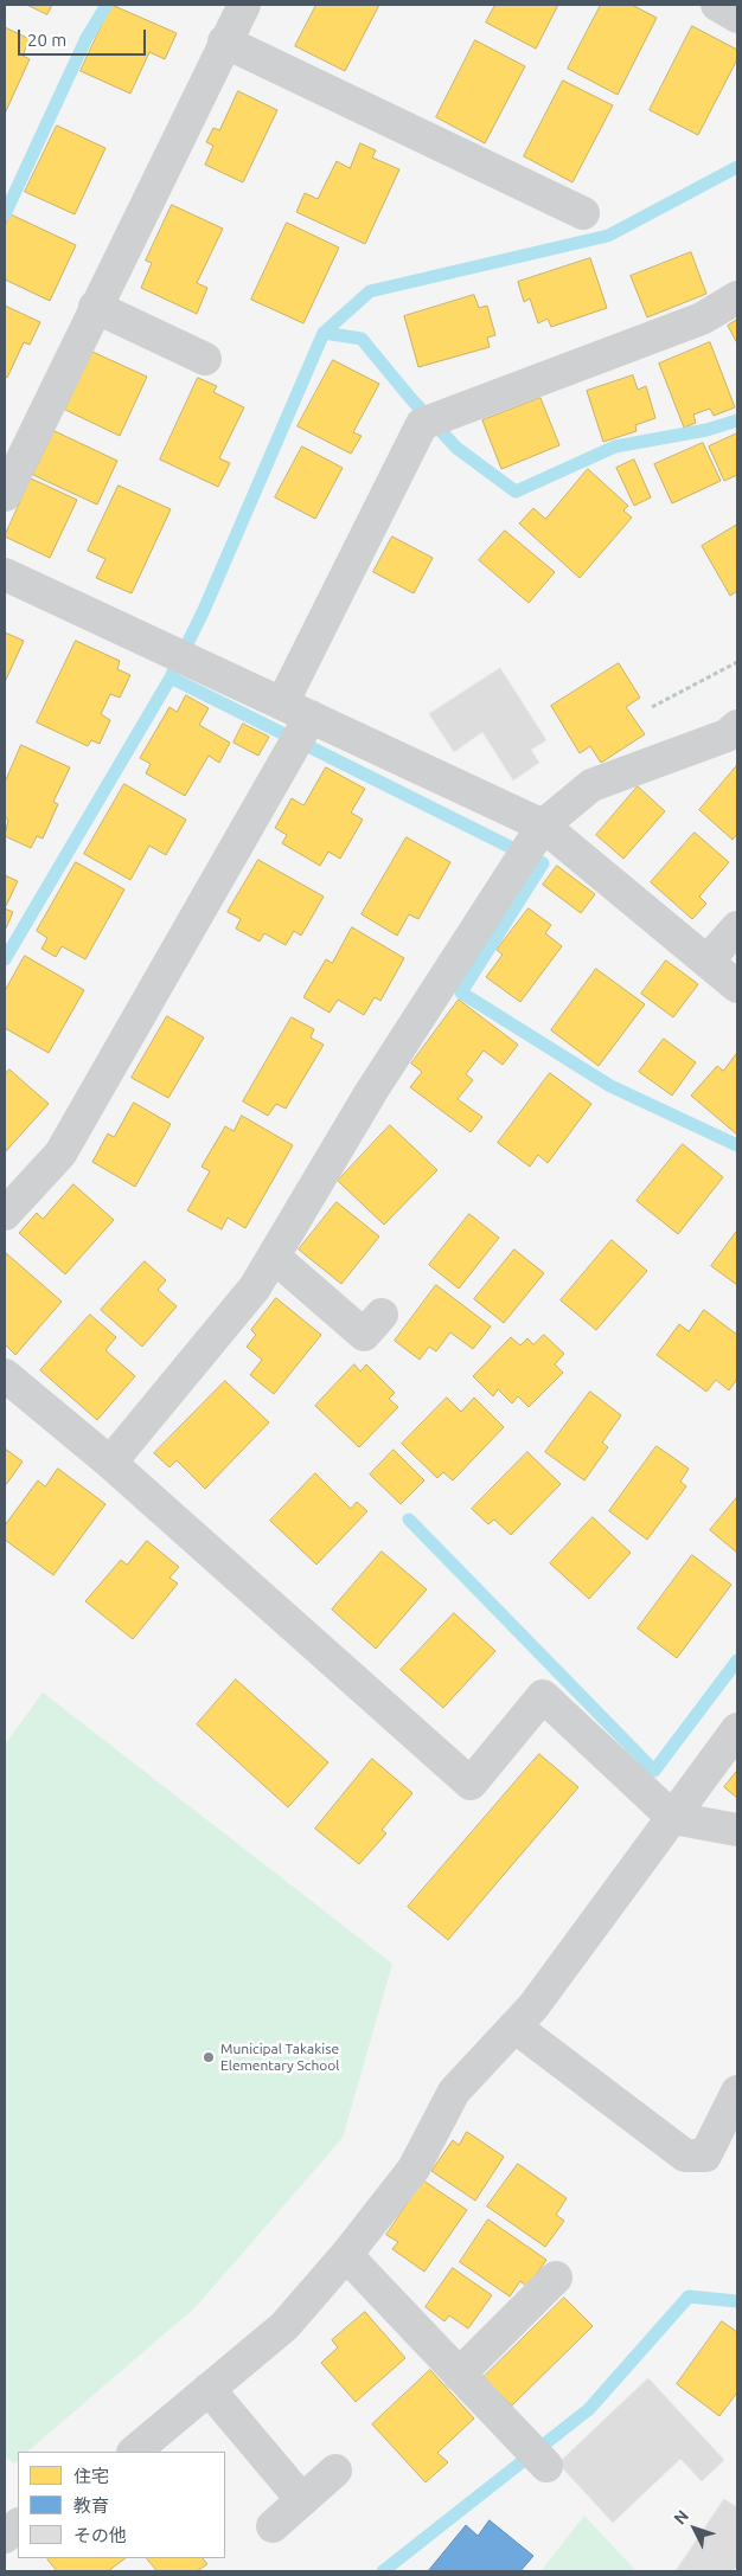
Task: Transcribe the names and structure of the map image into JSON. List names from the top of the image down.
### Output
{
  "places": ["Municipal Takakise Elementary School"],
  "legend": ["住宅", "教育", "その他"],
  "scale_bar": "20 m",
  "north": "top left"
}
